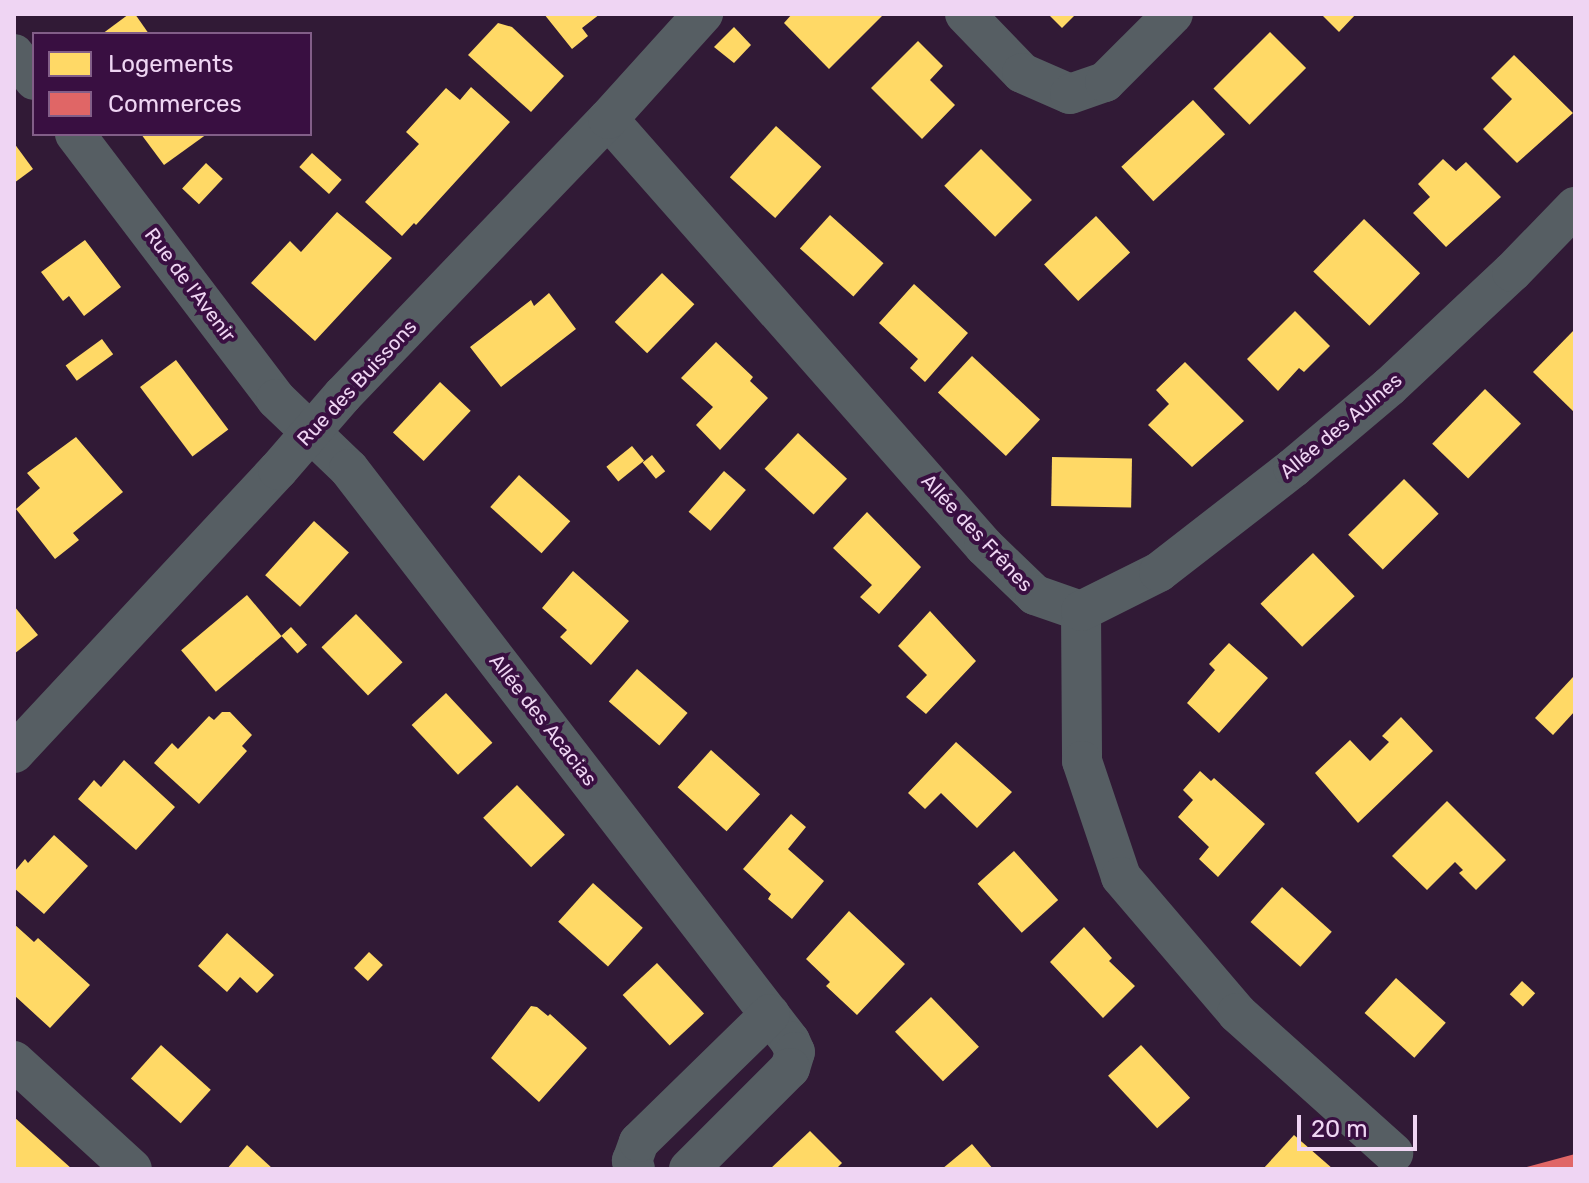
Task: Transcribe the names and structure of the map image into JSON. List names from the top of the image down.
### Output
{
  "streets": {
    "street": [
      "Rue de l'Avenir",
      "Rue des Buissons",
      "Allée des Aulnes",
      "Allée des Frênes",
      "Allée des Acacias"
    ]
  },
  "crossings": [
    ["Rue de l'Avenir", "Rue des Buissons"],
    ["Rue de l'Avenir", "Allée des Acacias"],
    ["Rue des Buissons", "Allée des Frênes"],
    ["Rue des Buissons", "Allée des Acacias"],
    ["Allée des Aulnes", "Allée des Frênes"]
  ],
  "legend": ["Logements", "Commerces"],
  "scale_bar": "20 m"
}
